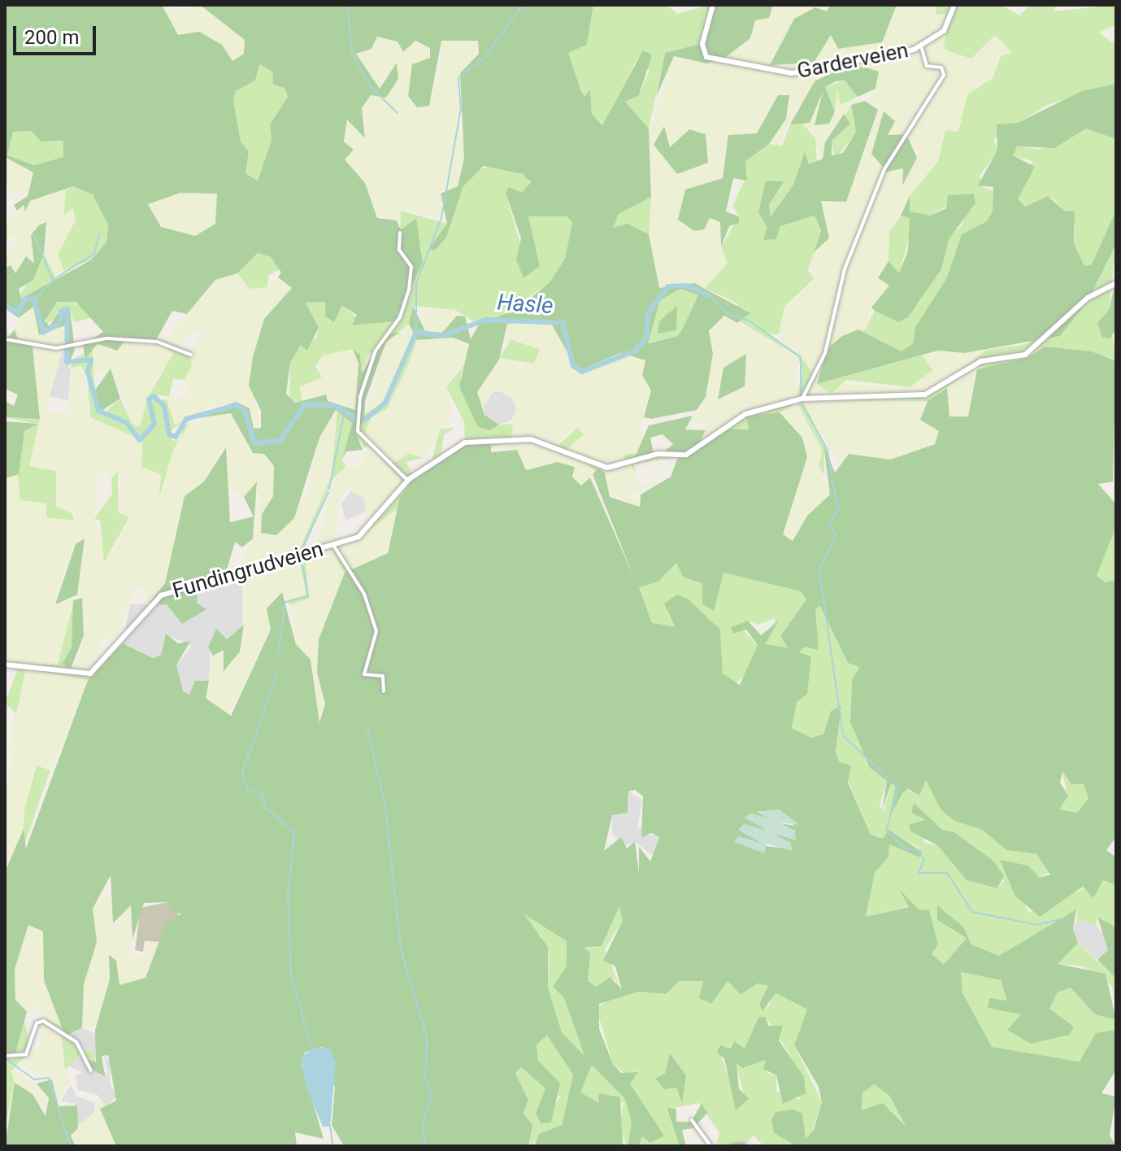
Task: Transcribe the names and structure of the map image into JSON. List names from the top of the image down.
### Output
{
  "streets": {
    "street": ["Garderveien", "Fundingrudveien"]
  },
  "water": ["Hasle"],
  "scale_bar": "200 m"
}
